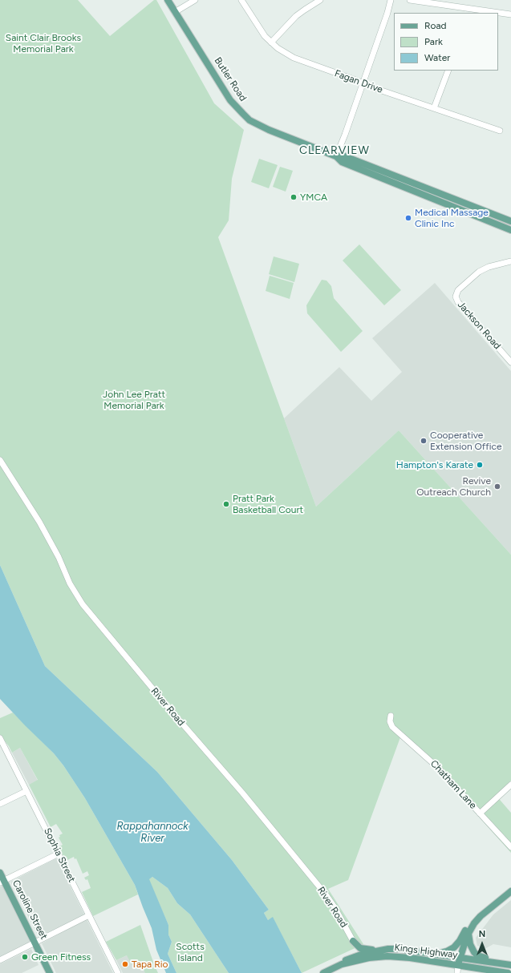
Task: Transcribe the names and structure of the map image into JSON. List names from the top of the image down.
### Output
{
  "streets": {
    "main road": ["Butler Road", "Caroline Street", "Kings Highway"],
    "street": [
      "Fagan Drive",
      "Jackson Road",
      "River Road",
      "Chatham Lane",
      "Sophia Street"
    ]
  },
  "districts": ["CLEARVIEW"],
  "water": ["Rappahannock River"],
  "parks": ["Saint Clair Brooks Memorial Park", "John Lee Pratt Memorial Park", "Scotts Island"],
  "places": [
    "YMCA",
    "Medical Massage Clinic Inc",
    "Cooperative Extension Office",
    "Hampton's Karate",
    "Revive Outreach Church",
    "Pratt Park Basketball Court",
    "Green Fitness",
    "Tapa Rio"
  ],
  "legend": ["Road", "Park", "Water"],
  "north": "top"
}
